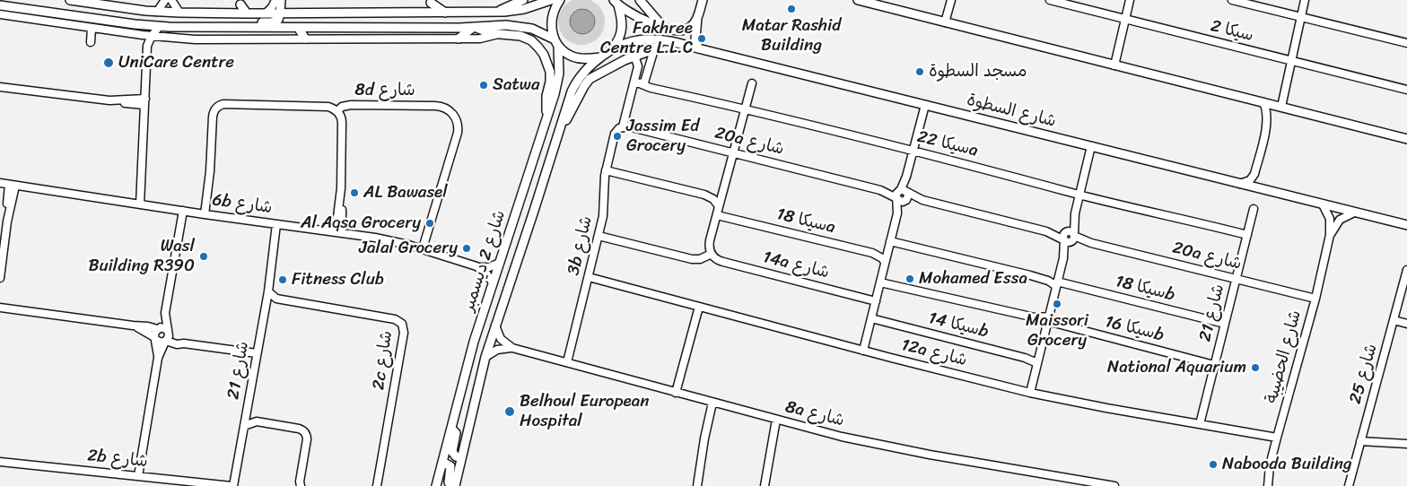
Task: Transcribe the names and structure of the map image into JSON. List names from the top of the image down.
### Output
{
  "streets": {
    "main road": ["شارع السطوة", "شارع 2 ديسمبر"],
    "street": [
      "سيكا 2",
      "8d شارع",
      "20a شارع",
      "سيكا 22a",
      "6b شارع",
      "سيكا 18a",
      "3b شارع",
      "14a شارع",
      "سيكا 18b",
      "شارع 21",
      "سيكا 14b",
      "سيكا 16b",
      "12a شارع",
      "شارع الحضيبة",
      "2c شارع",
      "شارع 25",
      "8a شارع",
      "2b شارع"
    ]
  },
  "crossings": [
    ["8d شارع", "6b شارع"],
    ["شارع السطوة", "شارع 2 ديسمبر"],
    ["شارع السطوة", "شارع الحضيبة"],
    ["20a شارع", "3b شارع"],
    ["20a شارع", "شارع 21"],
    ["20a شارع", "شارع الحضيبة"],
    ["سيكا 22a", "شارع 21"],
    ["6b شارع", "شارع 2 ديسمبر"],
    ["6b شارع", "شارع 21"],
    ["3b شارع", "12a شارع"],
    ["3b شارع", "8a شارع"],
    ["شارع 2 ديسمبر", "8a شارع"],
    ["سيكا 18b", "شارع 21"],
    ["شارع 21", "سيكا 16b"],
    ["شارع 21", "12a شارع"],
    ["شارع 21", "2c شارع"],
    ["شارع 21", "2b شارع"],
    ["12a شارع", "شارع الحضيبة"]
  ],
  "places": [
    "Matar Rashid Building",
    "Fakhree Centre L.L.C",
    "UniCare Centre",
    "مسجد السطوة",
    "Satwa",
    "Jassim Ed Grocery",
    "AL Bawasel",
    "Al Aqsa Grocery",
    "Jalal Grocery",
    "Wasl Building R390",
    "Mohamed Essa",
    "Fitness Club",
    "Maissori Grocery",
    "National Aquarium",
    "Belhoul European Hospital",
    "Nabooda Building"
  ]
}
